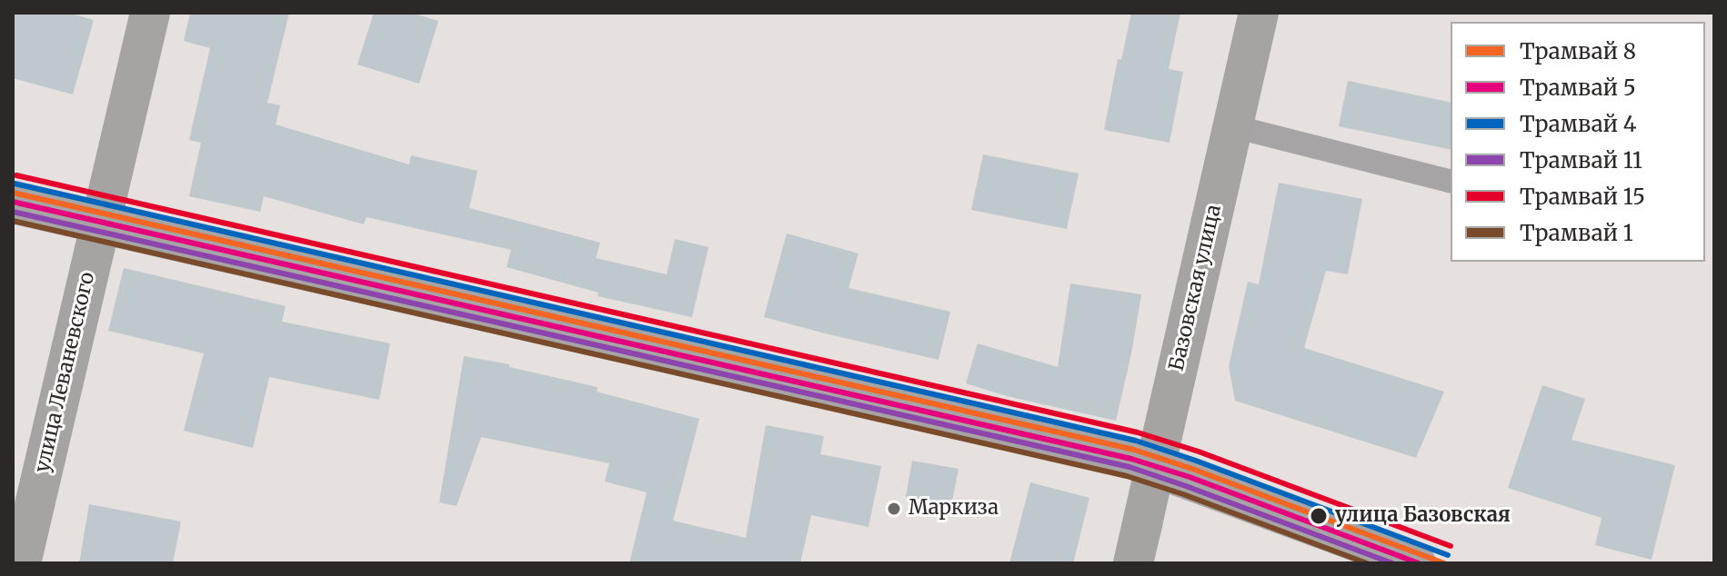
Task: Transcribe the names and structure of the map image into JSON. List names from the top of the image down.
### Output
{
  "streets": {
    "street": ["Базовская улица", "улица Леваневского"]
  },
  "places": ["Маркиза", "улица Базовская"],
  "lines": [
    "tram line 15",
    "tram line 4",
    "tram line 8",
    "tram line 5",
    "tram line 11",
    "tram line 1"
  ],
  "legend": [
    "Трамвай 8",
    "Трамвай 5",
    "Трамвай 4",
    "Трамвай 11",
    "Трамвай 15",
    "Трамвай 1"
  ]
}
